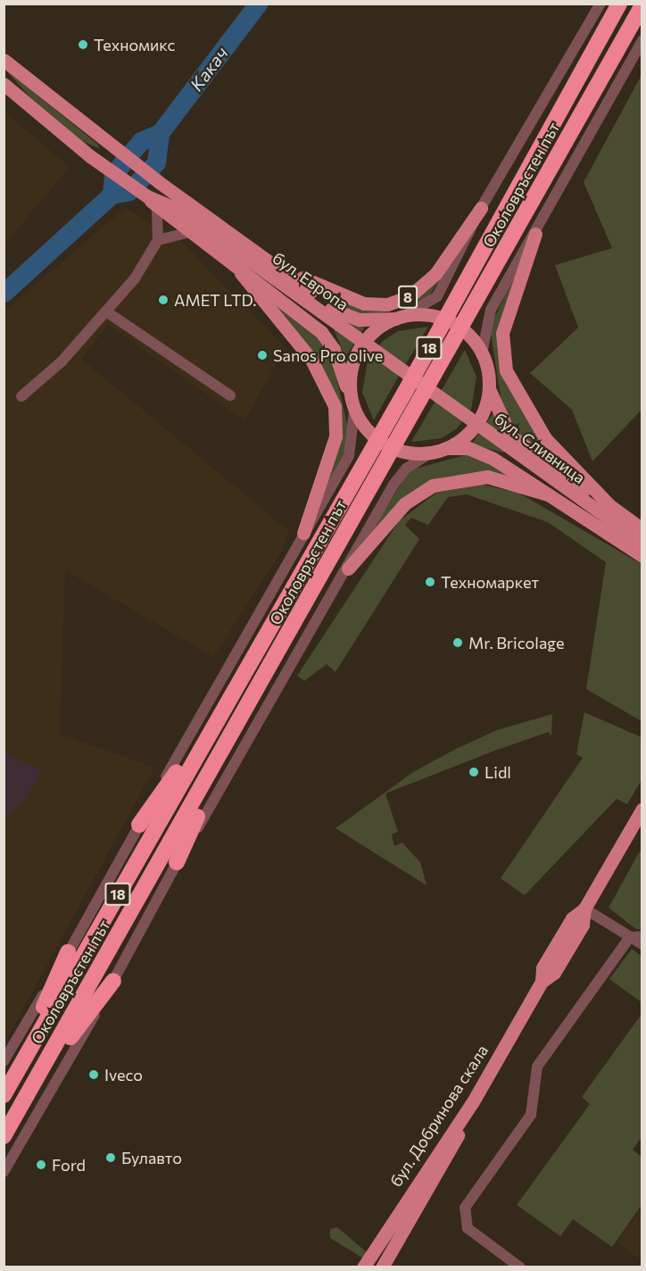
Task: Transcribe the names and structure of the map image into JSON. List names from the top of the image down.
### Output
{
  "streets": {
    "highway": ["Околовръстен път", "18"],
    "main road": [
      "бул. Европа",
      "8",
      "бул. Сливница",
      "бул. Добринова скала"
    ]
  },
  "crossings": [
    ["Околовръстен път", "бул. Европа"],
    ["Околовръстен път", "бул. Сливница"],
    ["бул. Европа", "8"],
    ["бул. Европа", "бул. Сливница"]
  ],
  "water": ["Какач"],
  "places": [
    "Техномикс",
    "AMET LTD.",
    "Sanos Pro olive",
    "Техномаркет",
    "Mr. Bricolage",
    "Lidl",
    "Iveco",
    "Булавто",
    "Ford"
  ]
}
